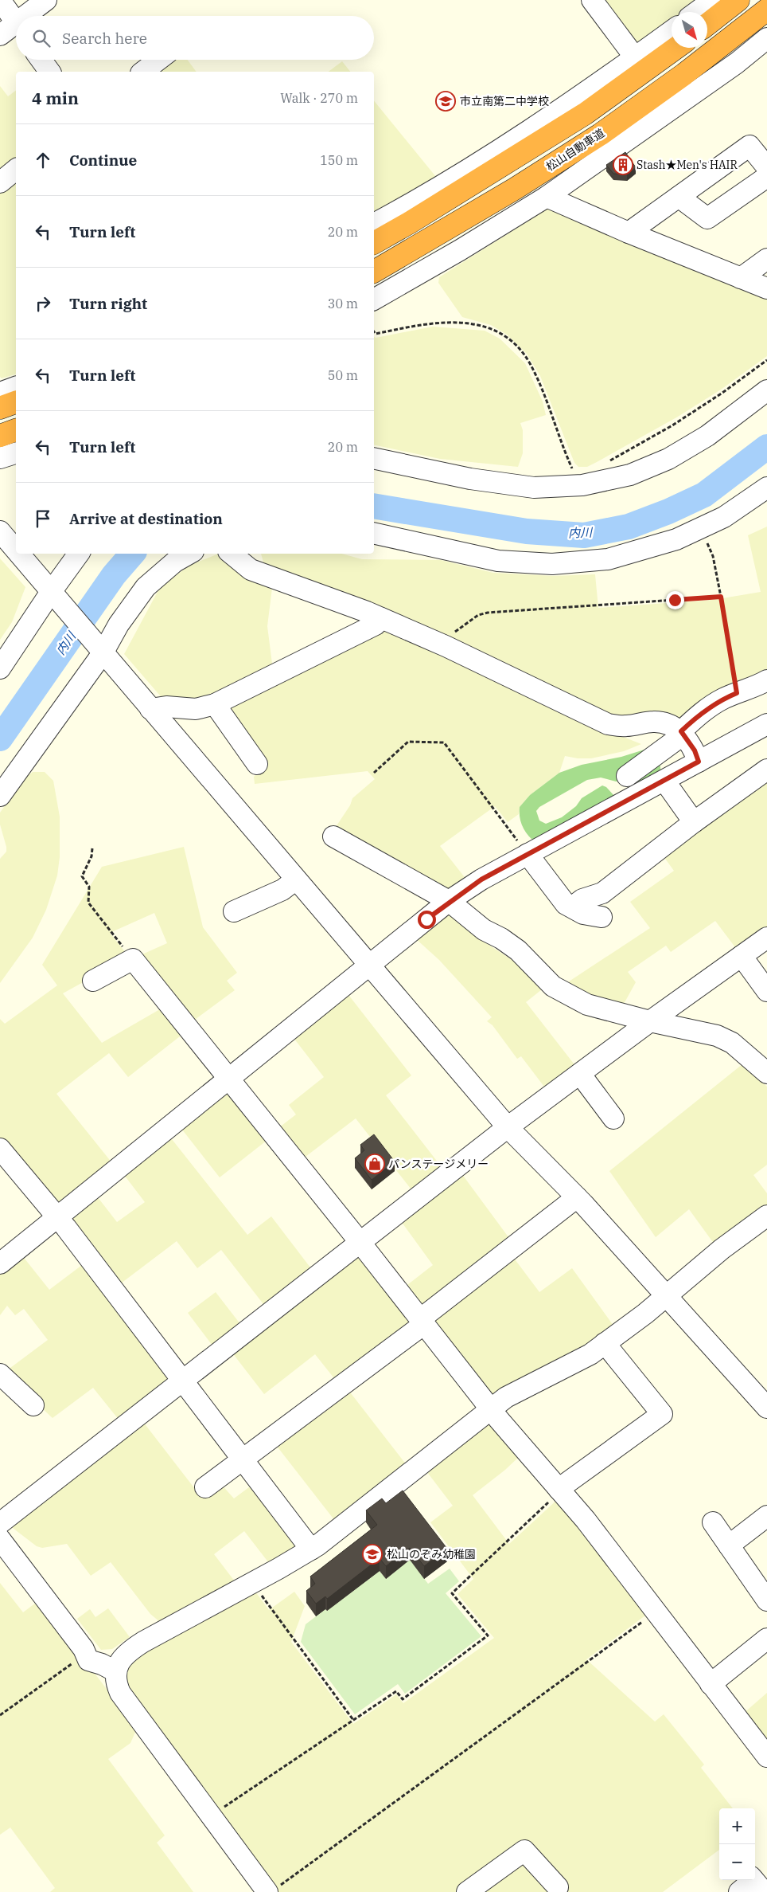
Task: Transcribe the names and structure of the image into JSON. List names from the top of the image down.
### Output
{
  "streets": {
    "highway": ["松山自動車道"]
  },
  "water": ["内川"],
  "places": {
    "school or university": ["市立南第二中学校", "松山のぞみ幼稚園"],
    "building": ["Stash★Men's HAIR"],
    "shop": ["パンステージメリー"]
  },
  "north": "bottom right",
  "page": {
    "search": "Search here",
    "heading": ["4 min", "Walk · 270 m"],
    "list": [
      ["Continue", "150 m"],
      ["Turn left", "20 m"],
      ["Turn right", "30 m"],
      ["Turn left", "50 m"],
      ["Turn left", "20 m"],
      "Arrive at destination"
    ],
    "map_buttons": ["+", "−"]
  }
}
